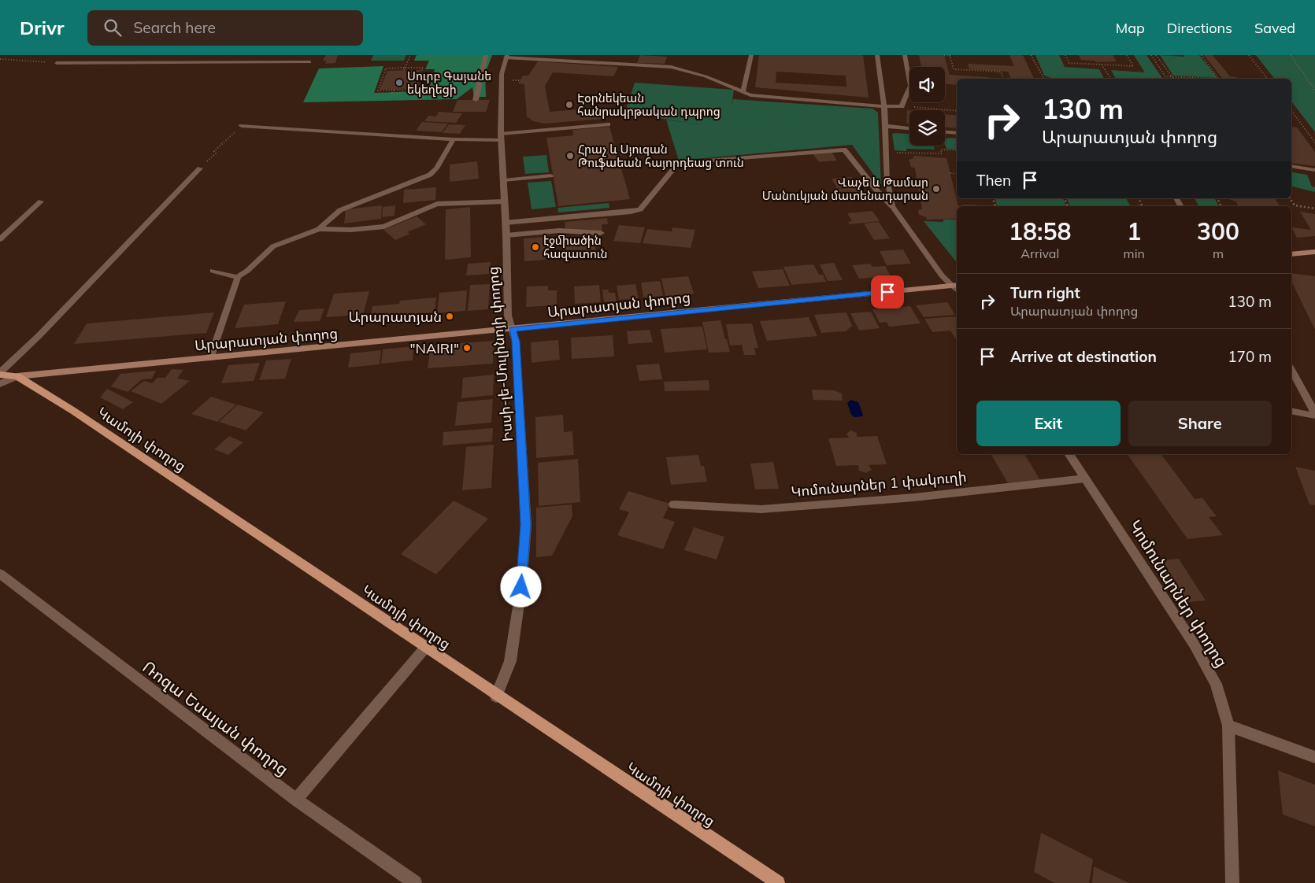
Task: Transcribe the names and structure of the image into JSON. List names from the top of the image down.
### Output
{
  "streets": {
    "main road": ["Արարատյան փողոց", "Կամոյի փողոց"],
    "street": [
      "Իսսի-լե-Մուլինոյի փողոց",
      "Կոմունարներ 1 փակուղի",
      "Կոմունարներ փողոց",
      "Ռոզա Եսայան փողոց"
    ]
  },
  "crossings": [
    ["Արարատյան փողոց", "Իսսի-լե-Մուլինոյի փողոց"],
    ["Արարատյան փողոց", "Կամոյի փողոց"],
    ["Իսսի-լե-Մուլինոյի փողոց", "Կամոյի փողոց"],
    ["Կոմունարներ 1 փակուղի", "Կոմունարներ փողոց"]
  ],
  "places": [
    "Սուրբ Գայանե եկեղեցի",
    "Էօրնեկեան հանրակրթական դպրոց",
    "Հրաչ և Սյուզան Թուֆաեան հայորդեաց տուն",
    "Վաչե և Թամար Մանուկյան մատենադարան",
    "էջմիածին հազատուն",
    "Արարատյան",
    "\"NAIRI\""
  ],
  "page": {
    "header": "Drivr",
    "search": "Search here",
    "nav": ["Map", "Directions", "Saved"],
    "turn": ["130 m", "Արարատյան փողոց"],
    "then": "Then",
    "eta": [
      "18:58",
      "Arrival",
      "1",
      "min",
      "300",
      "m"
    ],
    "list": [
      {
        "name": "Turn right",
        "note": "Արարատյան փողոց",
        "value": "130 m"
      },
      {
        "name": "Arrive at destination",
        "value": "170 m"
      }
    ],
    "buttons": ["Exit", "Share"]
  }
}
